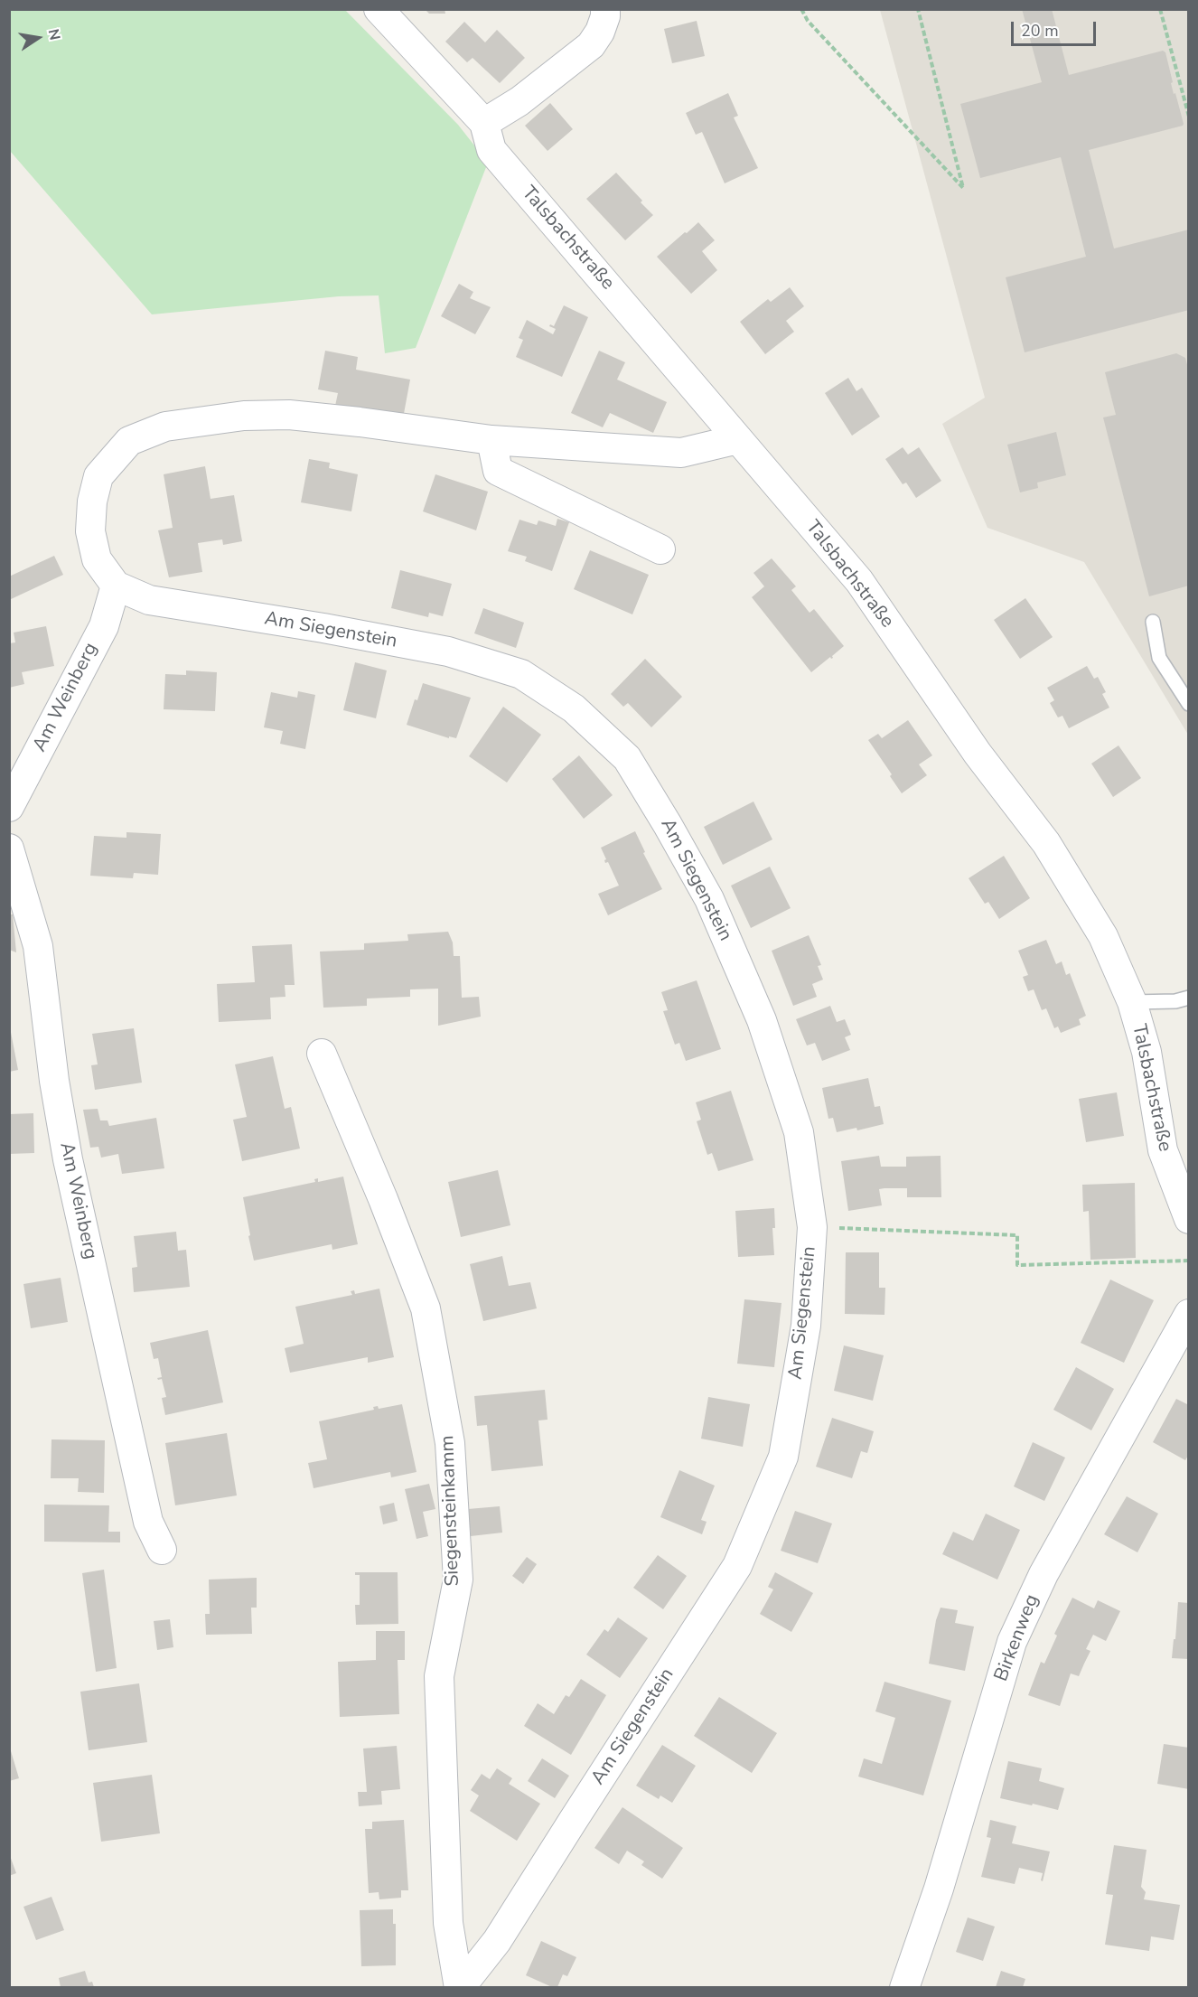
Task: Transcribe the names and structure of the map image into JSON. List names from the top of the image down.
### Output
{
  "streets": {
    "street": [
      "Talsbachstraße",
      "Am Siegenstein",
      "Am Weinberg",
      "Siegensteinkamm",
      "Birkenweg"
    ]
  },
  "crossings": [
    ["Am Siegenstein", "Am Weinberg"],
    ["Am Siegenstein", "Siegensteinkamm"]
  ],
  "scale_bar": "20 m",
  "north": "right"
}
